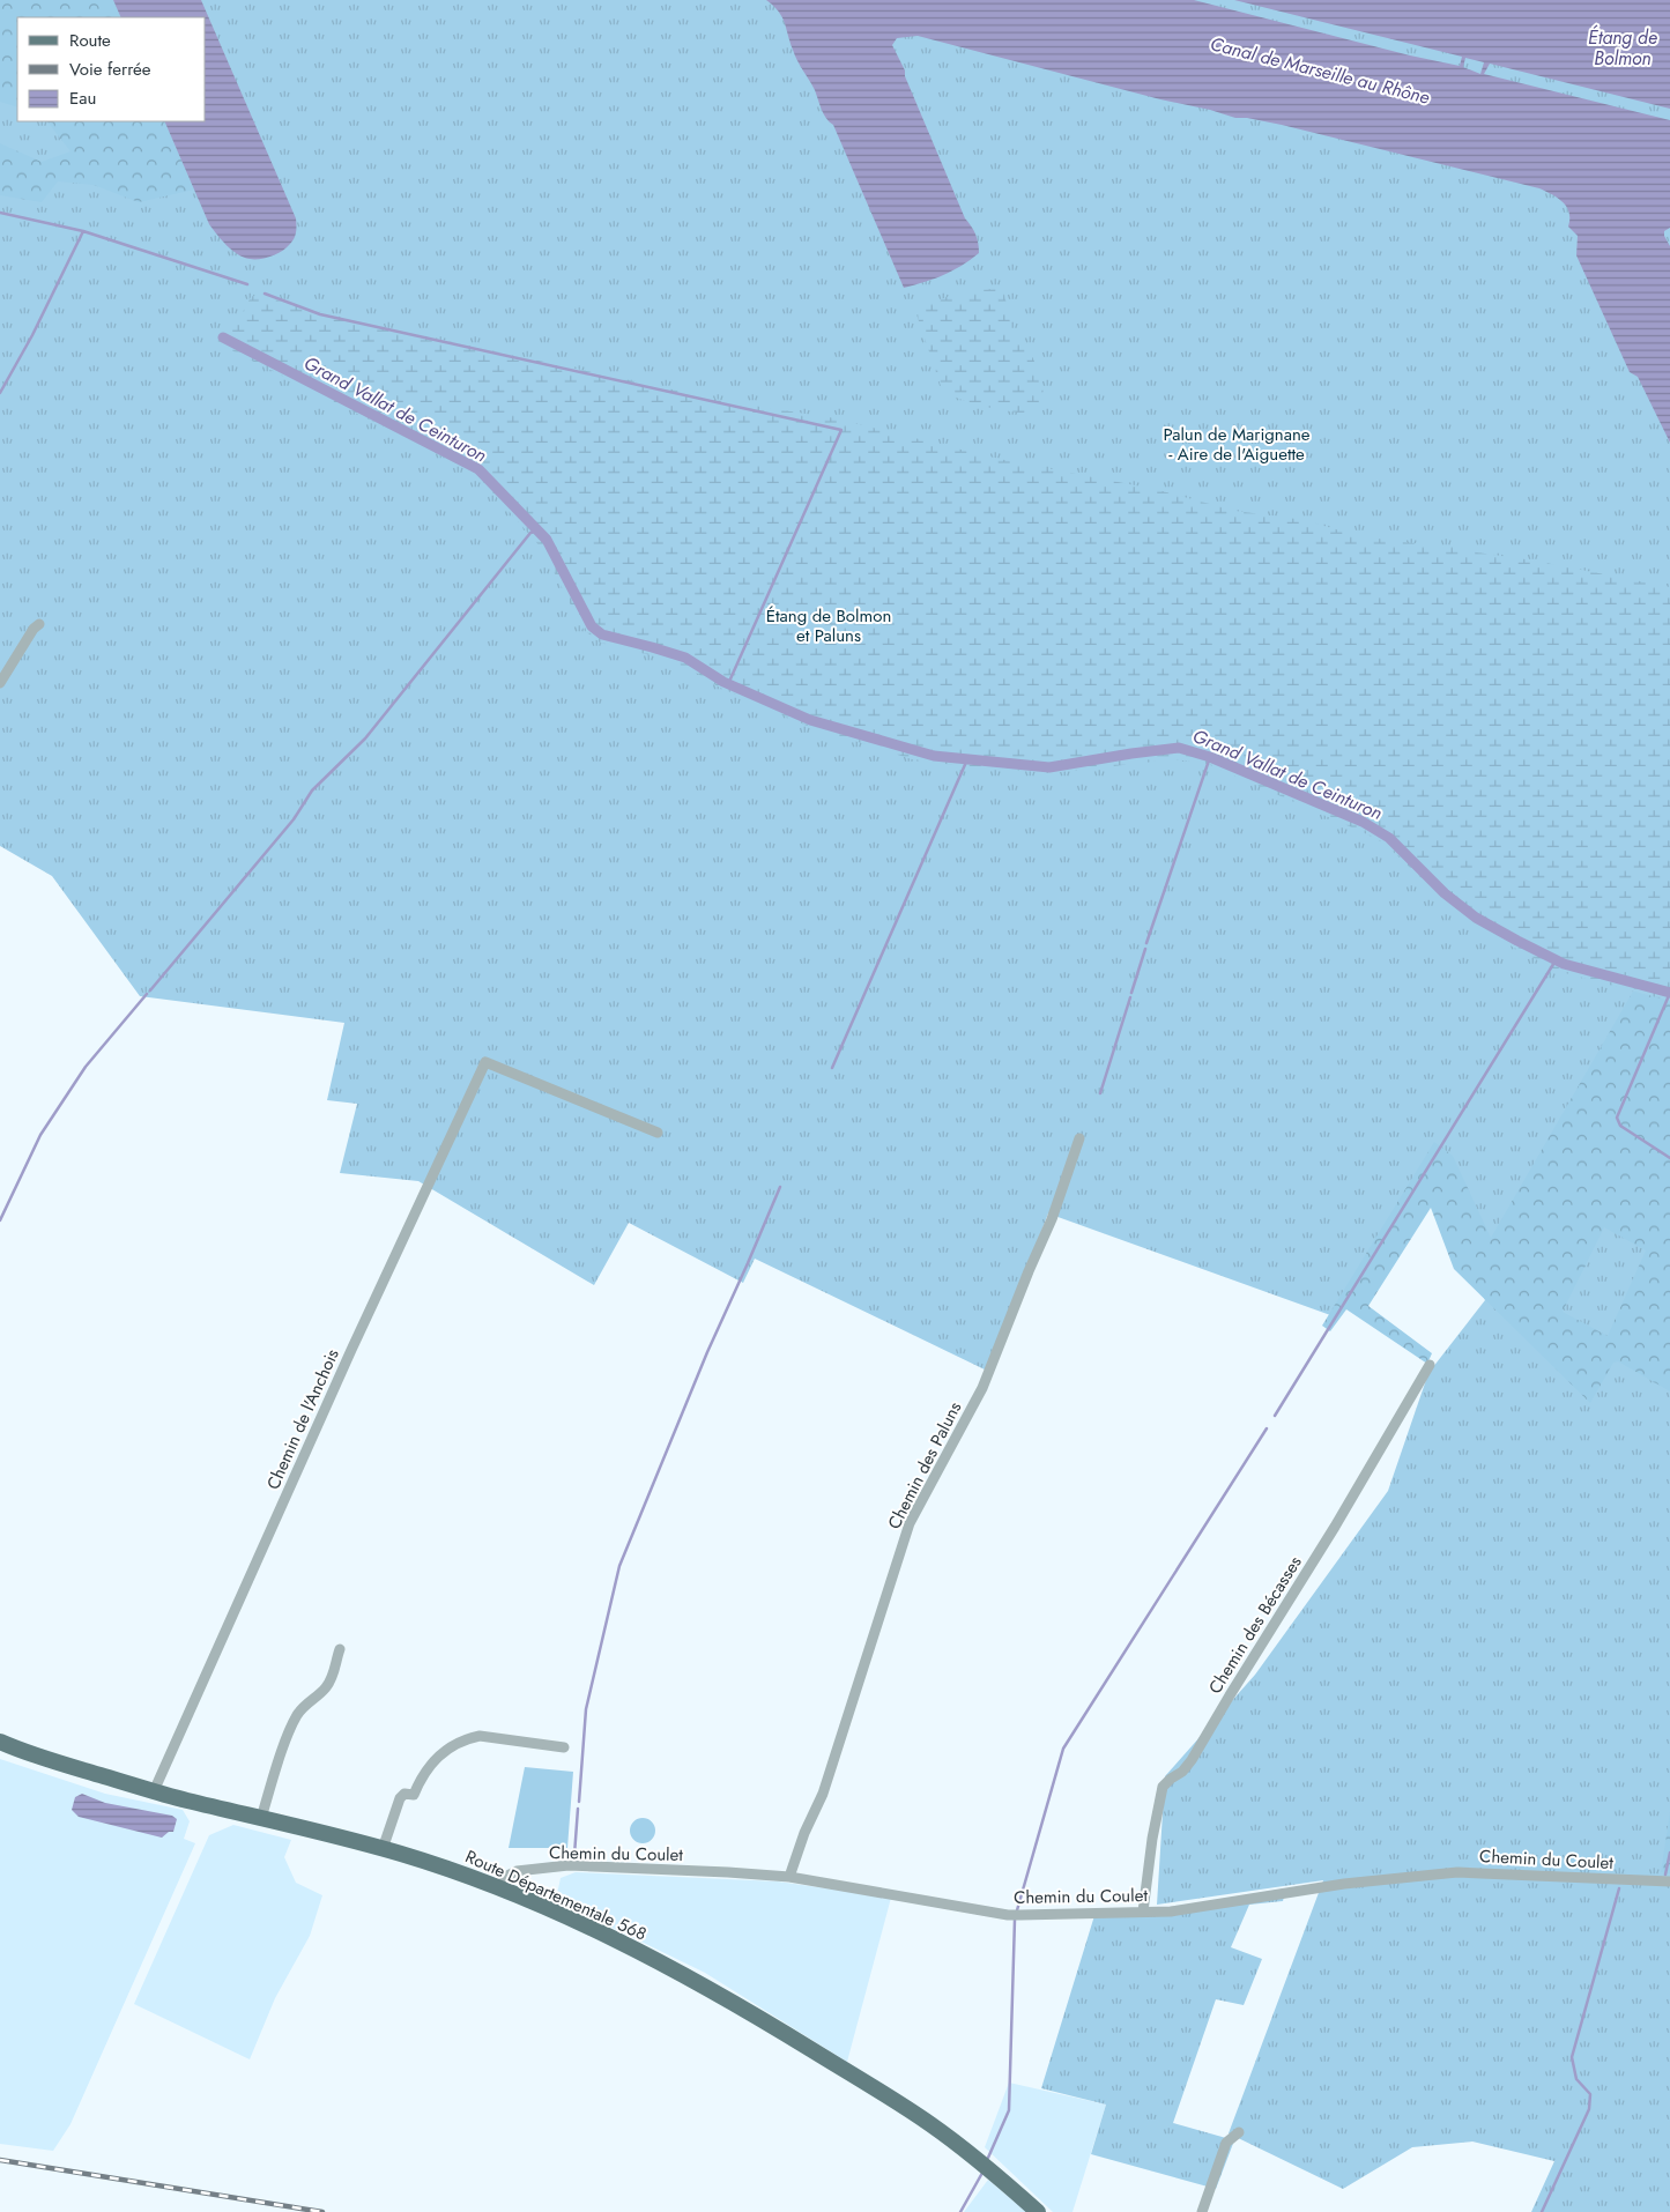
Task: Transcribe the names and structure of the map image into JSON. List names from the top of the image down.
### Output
{
  "streets": {
    "main road": ["Route Départementale 568"],
    "street": [
      "Chemin de l'Anchois",
      "Chemin des Paluns",
      "Chemin des Bécasses",
      "Chemin du Coulet"
    ]
  },
  "crossings": [
    ["Chemin de l'Anchois", "Route Départementale 568"],
    ["Chemin des Paluns", "Chemin du Coulet"],
    ["Chemin des Bécasses", "Chemin du Coulet"],
    ["Chemin du Coulet", "Route Départementale 568"]
  ],
  "water": ["Étang de Bolmon", "Canal de Marseille au Rhône", "Grand Vallat de Ceinturon"],
  "parks": ["Palun de Marignane - Aire de l'Aiguette", "Étang de Bolmon et Paluns"],
  "legend": ["Route", "Voie ferrée", "Eau"]
}
